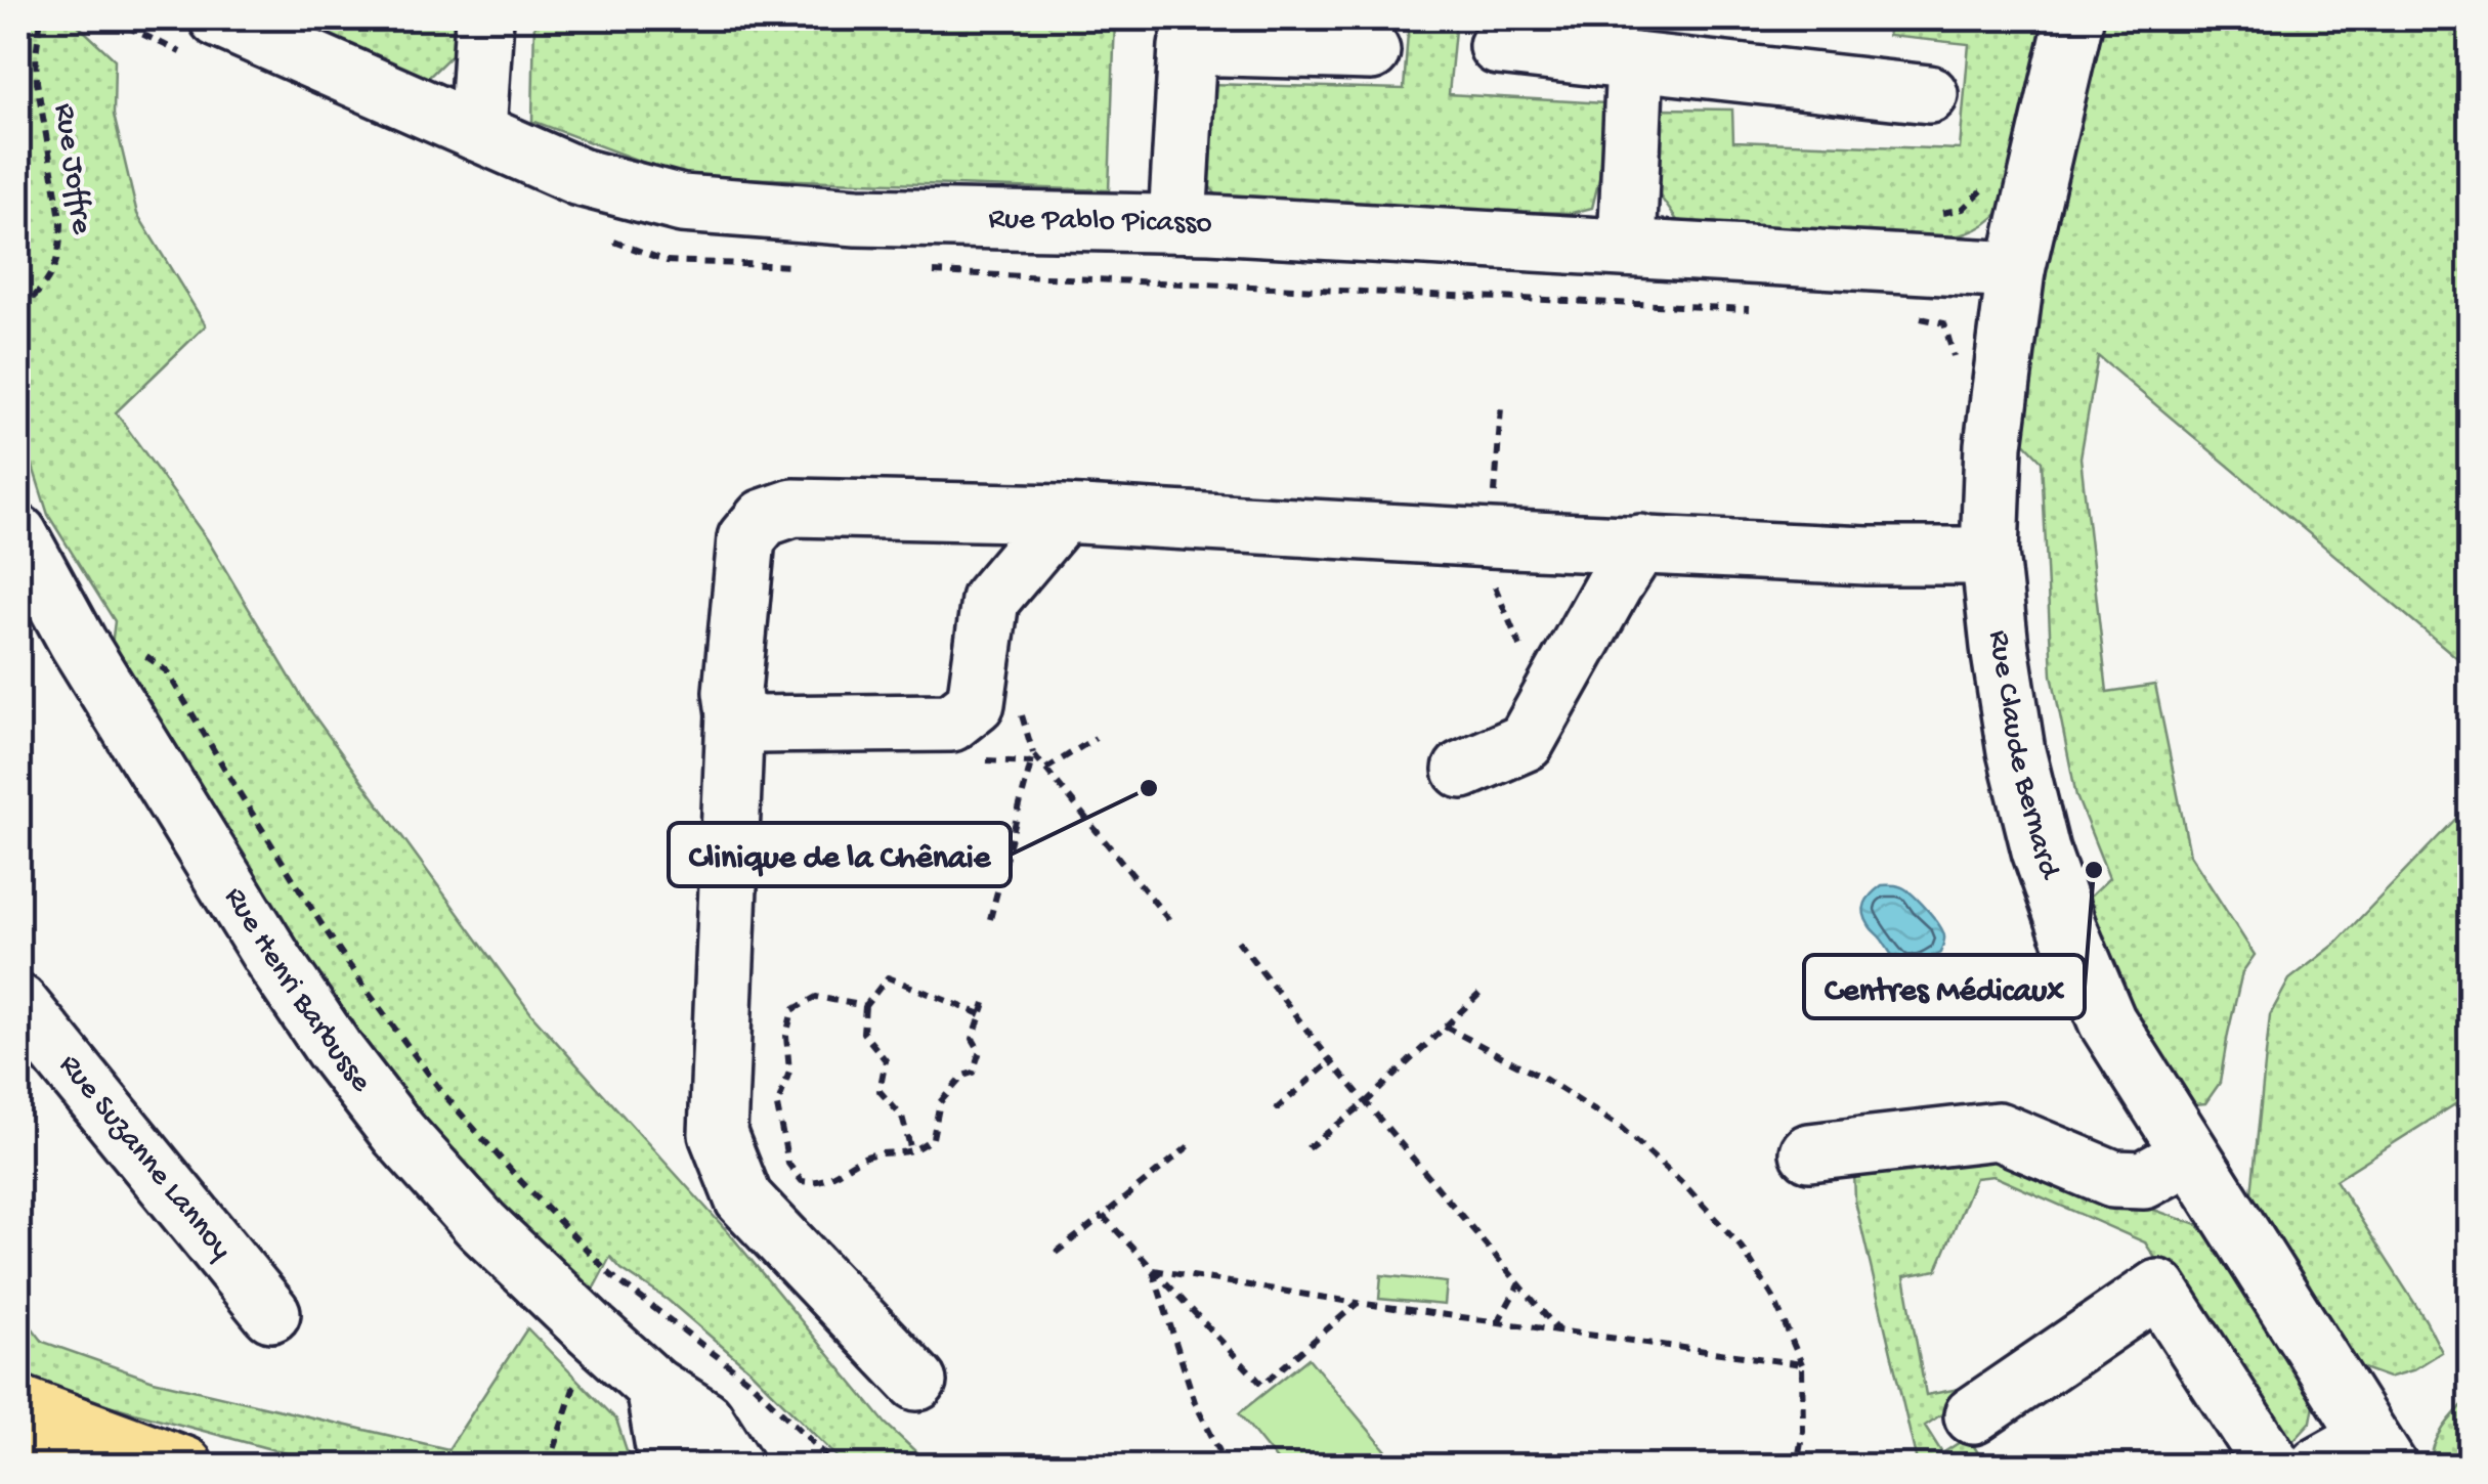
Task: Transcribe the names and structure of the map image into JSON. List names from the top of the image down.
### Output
{
  "streets": {
    "street": [
      "Rue Pablo Picasso",
      "Rue Claude Bernard",
      "Rue Henri Barbusse",
      "Rue Suzanne Lannoy"
    ],
    "path": ["Rue Joffre"]
  },
  "crossings": [
    ["Rue Pablo Picasso", "Rue Claude Bernard"]
  ],
  "places": ["Clinique de la Chênaie", "Centres Médicaux"]
}
